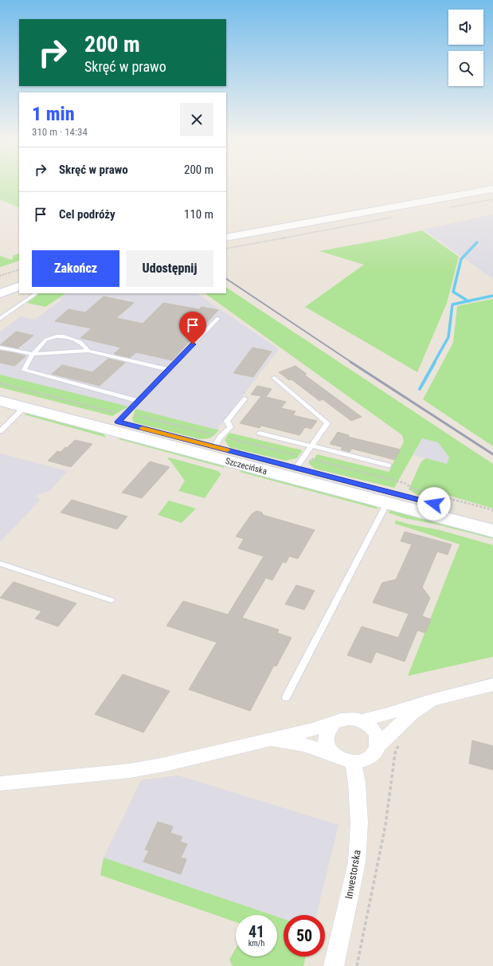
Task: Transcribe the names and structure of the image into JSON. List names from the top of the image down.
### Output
{
  "streets": {
    "main road": ["Szczecińska"],
    "street": ["Inwestorska"]
  },
  "page": {
    "turn": ["200 m", "Skręć w prawo"],
    "heading": ["1 min", "310 m · 14:34"],
    "list": [
      {
        "name": "Skręć w prawo",
        "value": "200 m"
      },
      {
        "name": "Cel podróży",
        "value": "110 m"
      }
    ],
    "buttons": ["Zakończ", "Udostępnij"],
    "speed": "41 km/h",
    "limit": "50"
  }
}
